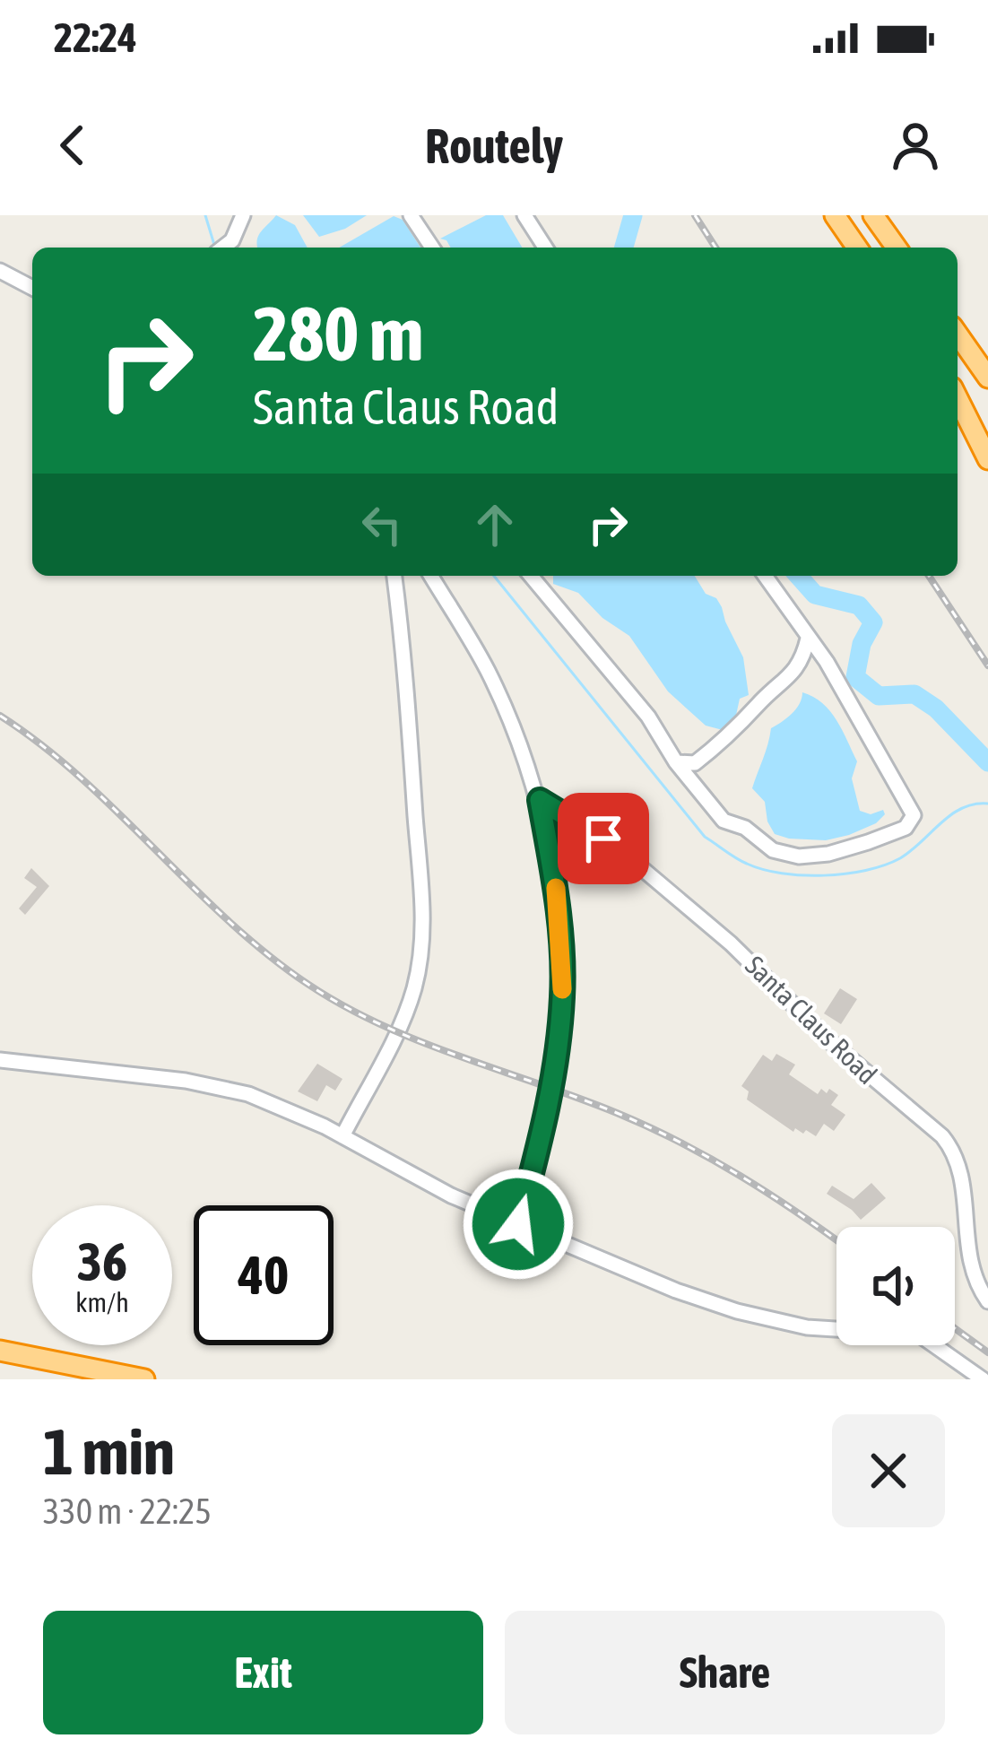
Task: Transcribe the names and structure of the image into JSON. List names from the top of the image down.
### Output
{
  "streets": {
    "street": ["Santa Claus Road"]
  },
  "page": {
    "status": "22:24",
    "header": "Routely",
    "turn": ["280 m", "Santa Claus Road"],
    "speed": "36 km/h",
    "limit": "40",
    "heading": ["1 min", "330 m · 22:25"],
    "buttons": ["Exit", "Share"]
  }
}
